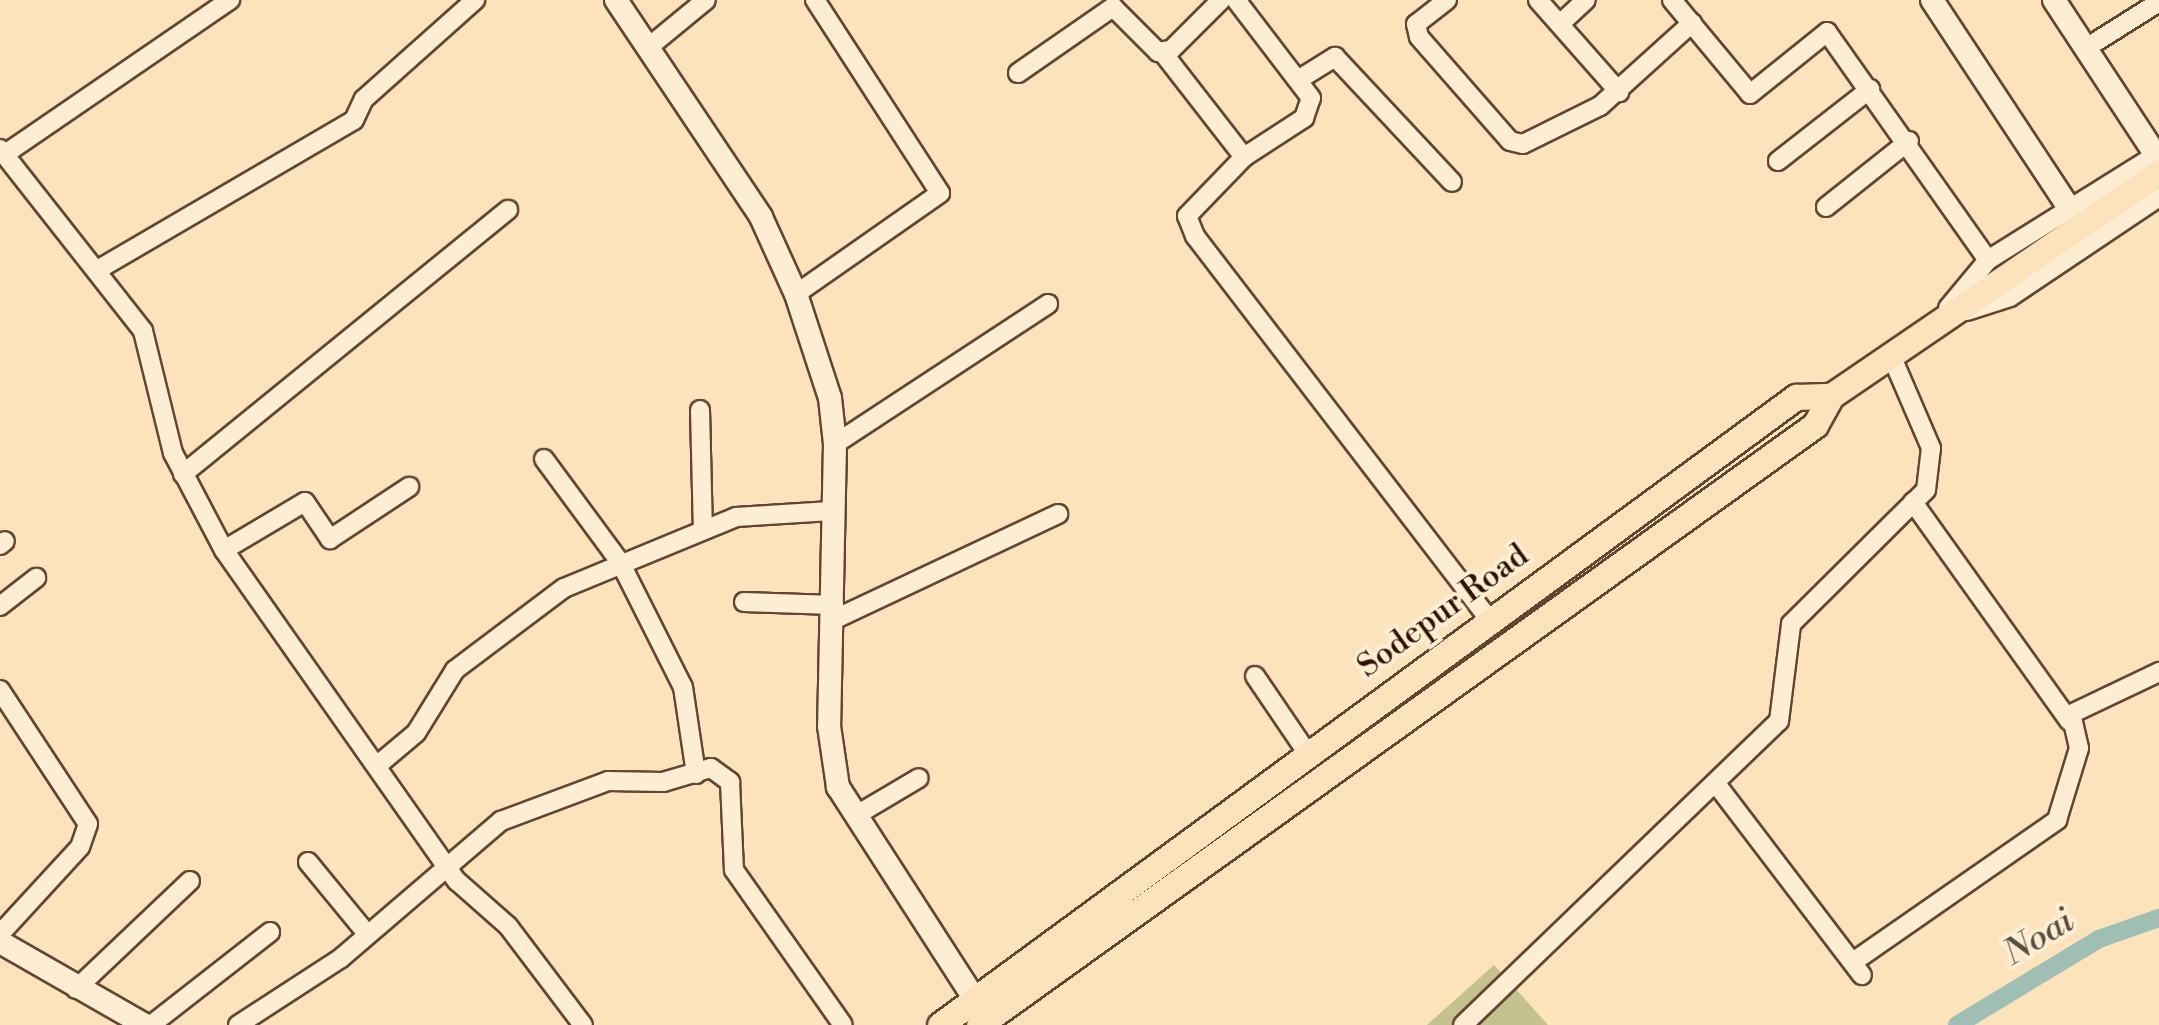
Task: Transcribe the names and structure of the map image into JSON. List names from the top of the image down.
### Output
{
  "streets": {
    "main road": ["Sodepur Road"]
  },
  "water": ["Noai"]
}
